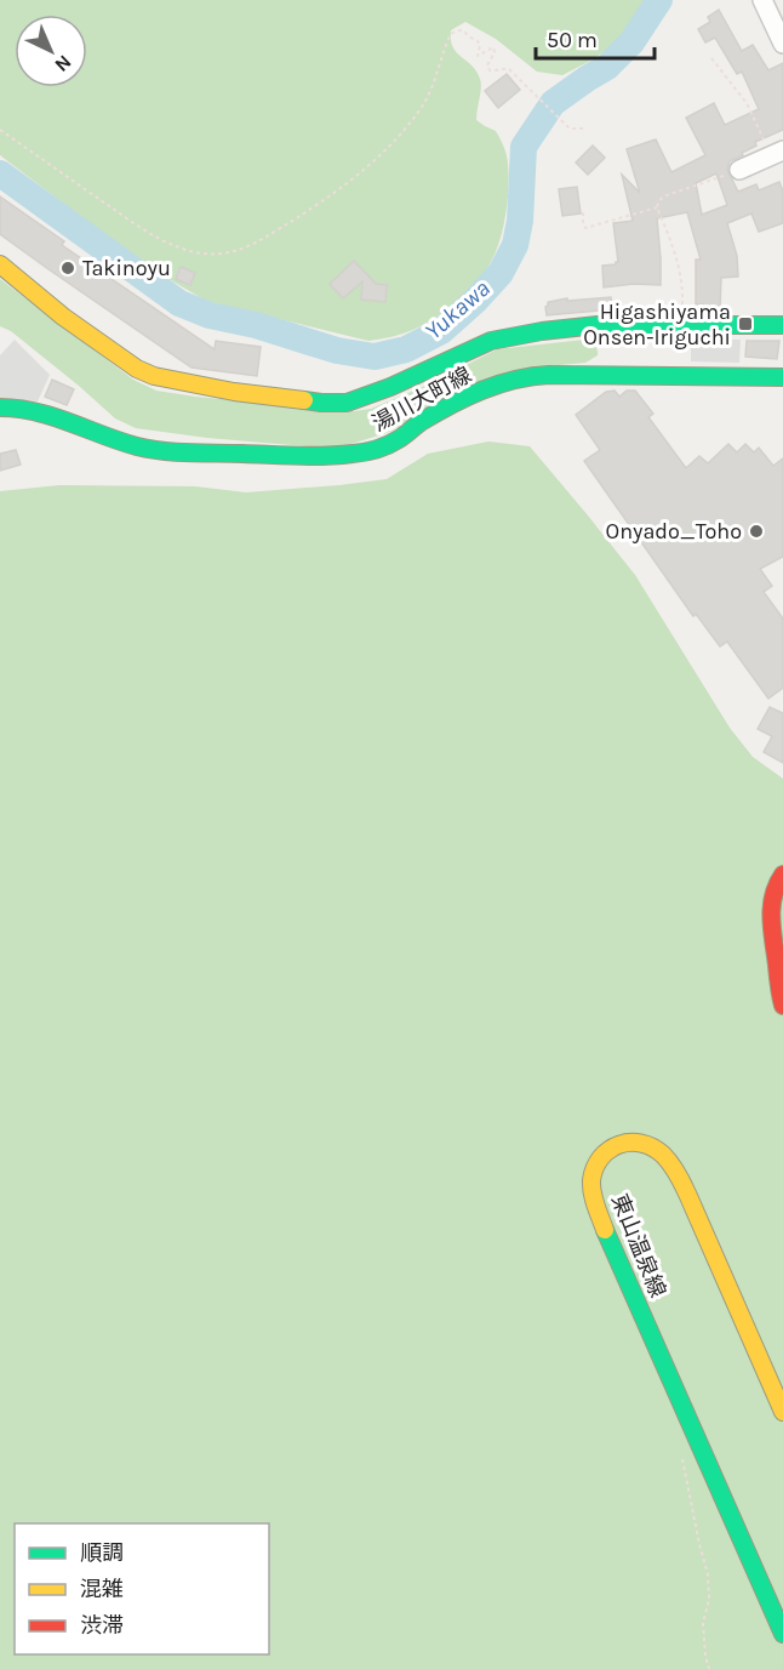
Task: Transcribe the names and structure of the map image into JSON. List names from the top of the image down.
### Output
{
  "streets": {
    "main road": ["湯川大町線", "東山温泉線"]
  },
  "water": ["Yukawa"],
  "places": {
    "other": ["Takinoyu", "Onyado_Toho"],
    "transit": ["Higashiyama Onsen-Iriguchi"]
  },
  "legend": ["順調", "混雑", "渋滞"],
  "scale_bar": "50 m",
  "north": "bottom right"
}
